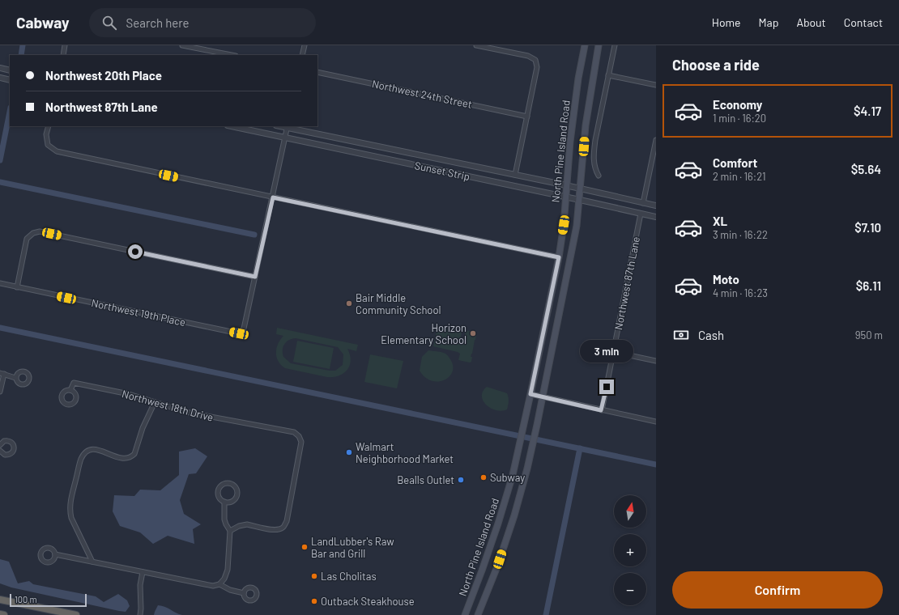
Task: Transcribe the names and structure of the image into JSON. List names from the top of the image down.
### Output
{
  "streets": {
    "main road": ["North Pine Island Road"],
    "street": [
      "Northwest 24th Street",
      "Sunset Strip",
      "Northwest 87th Lane",
      "Northwest 19th Place",
      "Northwest 18th Drive"
    ]
  },
  "crossings": [
    ["North Pine Island Road", "Sunset Strip"],
    ["Sunset Strip", "Northwest 87th Lane"]
  ],
  "places": [
    "Bair Middle Community School",
    "Horizon Elementary School",
    "Walmart Neighborhood Market",
    "Subway",
    "Bealls Outlet",
    "LandLubber's Raw Bar and Grill",
    "Las Cholitas",
    "Outback Steakhouse"
  ],
  "scale_bar": "100 m",
  "north": "top",
  "page": {
    "header": "Cabway",
    "search": "Search here",
    "nav": [
      "Home",
      "Map",
      "About",
      "Contact"
    ],
    "heading": "Choose a ride",
    "banner": ["Northwest 20th Place", "Northwest 87th Lane"],
    "list": [
      {
        "name": "Economy",
        "note": "1 min · 16:20",
        "value": "$4.17"
      },
      {
        "name": "Comfort",
        "note": "2 min · 16:21",
        "value": "$5.64"
      },
      {
        "name": "XL",
        "note": "3 min · 16:22",
        "value": "$7.10"
      },
      {
        "name": "Moto",
        "note": "4 min · 16:23",
        "value": "$6.11"
      }
    ],
    "pay": ["Cash", "950 m"],
    "bubble": "3 min",
    "map_buttons": ["+", "−"],
    "buttons": "Confirm",
    "scale": "100 m"
  }
}
